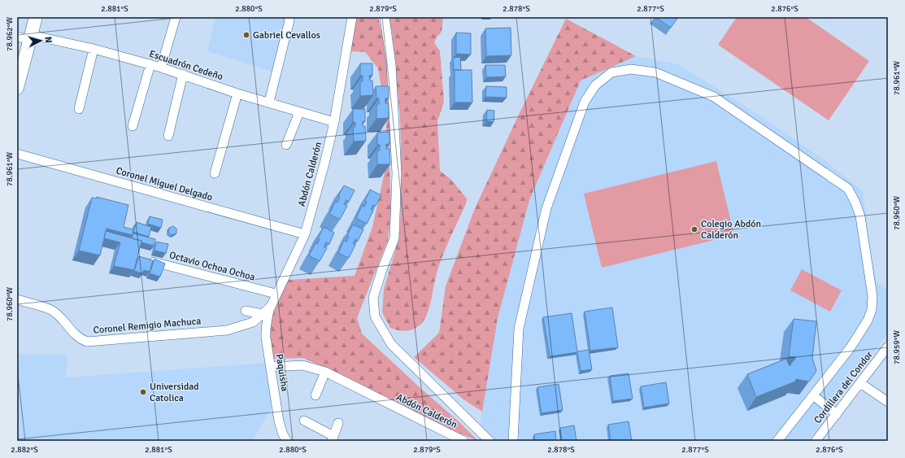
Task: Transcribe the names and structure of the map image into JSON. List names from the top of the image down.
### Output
{
  "streets": {
    "street": [
      "Escuadrón Cedeño",
      "Abdón Calderón",
      "Coronel Miguel Delgado",
      "Octavio Ochoa Ochoa",
      "Coronel Remigio Machuca",
      "Paquisha",
      "Cordillera del Condor"
    ]
  },
  "crossings": [
    ["Escuadrón Cedeño", "Abdón Calderón"],
    ["Abdón Calderón", "Coronel Miguel Delgado"],
    ["Abdón Calderón", "Octavio Ochoa Ochoa"],
    ["Abdón Calderón", "Coronel Remigio Machuca"],
    ["Abdón Calderón", "Paquisha"]
  ],
  "places": ["Gabriel Cevallos", "Colegio Abdón Calderón", "Universidad Catolica"],
  "north": "right",
  "coordinates": [
    "2.881°S",
    "2.880°S",
    "2.879°S",
    "2.878°S",
    "2.877°S",
    "2.876°S",
    "78.962°W",
    "78.961°W",
    "78.960°W",
    "78.959°W",
    "2.882°S"
  ]
}
